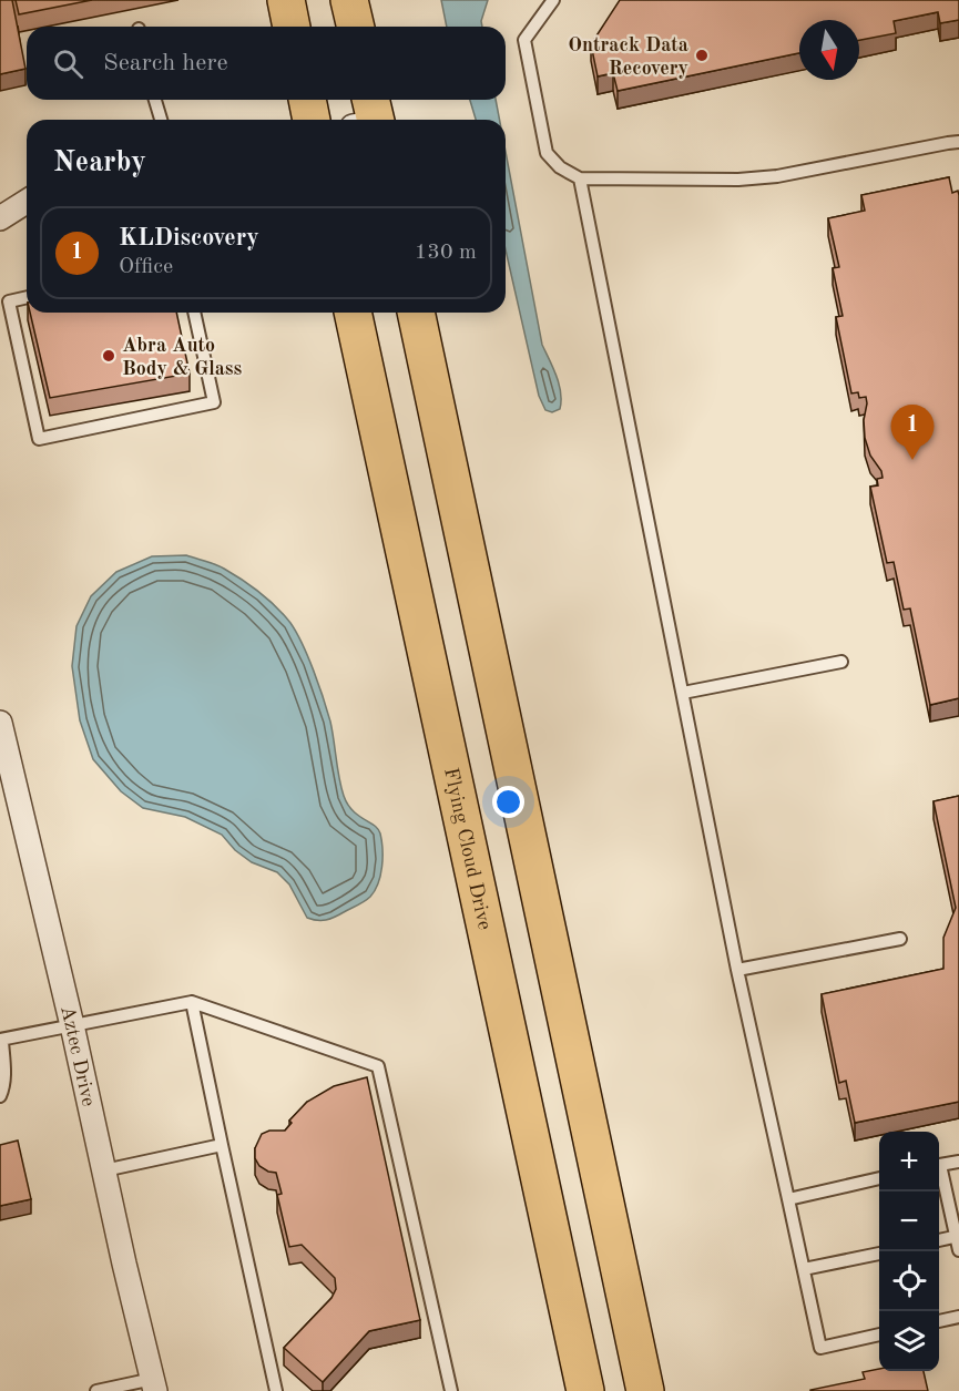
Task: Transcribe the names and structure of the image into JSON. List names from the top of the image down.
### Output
{
  "streets": {
    "main road": ["Flying Cloud Drive"],
    "street": ["Aztec Drive"]
  },
  "places": ["Ontrack Data Recovery", "Abra Auto Body & Glass"],
  "north": "bottom",
  "page": {
    "search": "Search here",
    "heading": "Nearby",
    "list": [
      {
        "mark": "1",
        "name": "KLDiscovery",
        "note": "Office",
        "value": "130 m"
      }
    ],
    "pins": "1",
    "map_buttons": ["+", "−"]
  }
}
